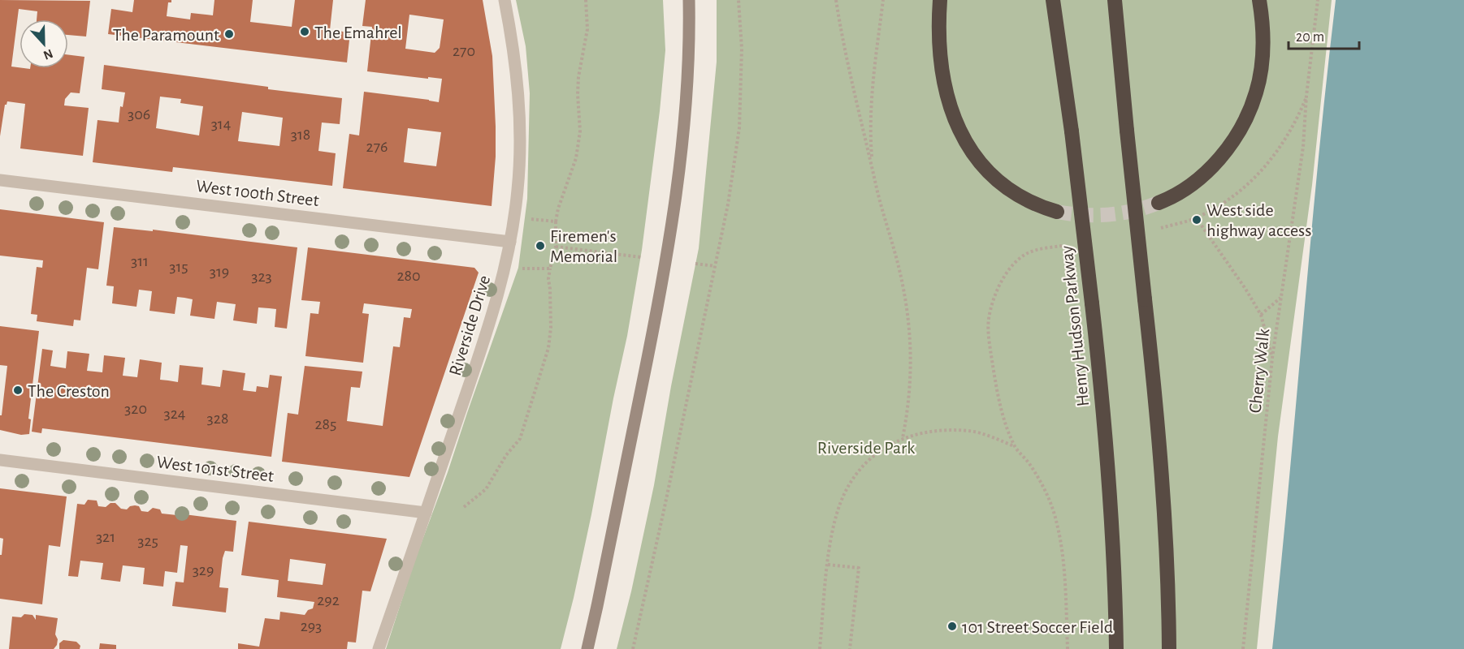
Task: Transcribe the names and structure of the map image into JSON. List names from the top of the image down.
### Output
{
  "streets": {
    "highway": ["Henry Hudson Parkway"],
    "street": ["West 100th Street", "Riverside Drive", "West 101st Street"],
    "path": ["Cherry Walk"]
  },
  "crossings": [
    ["West 100th Street", "Riverside Drive"],
    ["Riverside Drive", "West 101st Street"]
  ],
  "parks": ["Riverside Park"],
  "places": [
    "The Emahrel",
    "The Paramount",
    "West side highway access",
    "Firemen's Memorial",
    "The Creston",
    "101 Street Soccer Field"
  ],
  "house_numbers": [
    "270",
    "306",
    "314",
    "318",
    "276",
    "311",
    "315",
    "319",
    "280",
    "323",
    "320",
    "324",
    "328",
    "285",
    "321",
    "325",
    "329",
    "292",
    "293"
  ],
  "scale_bar": "20 m",
  "north": "bottom"
}
